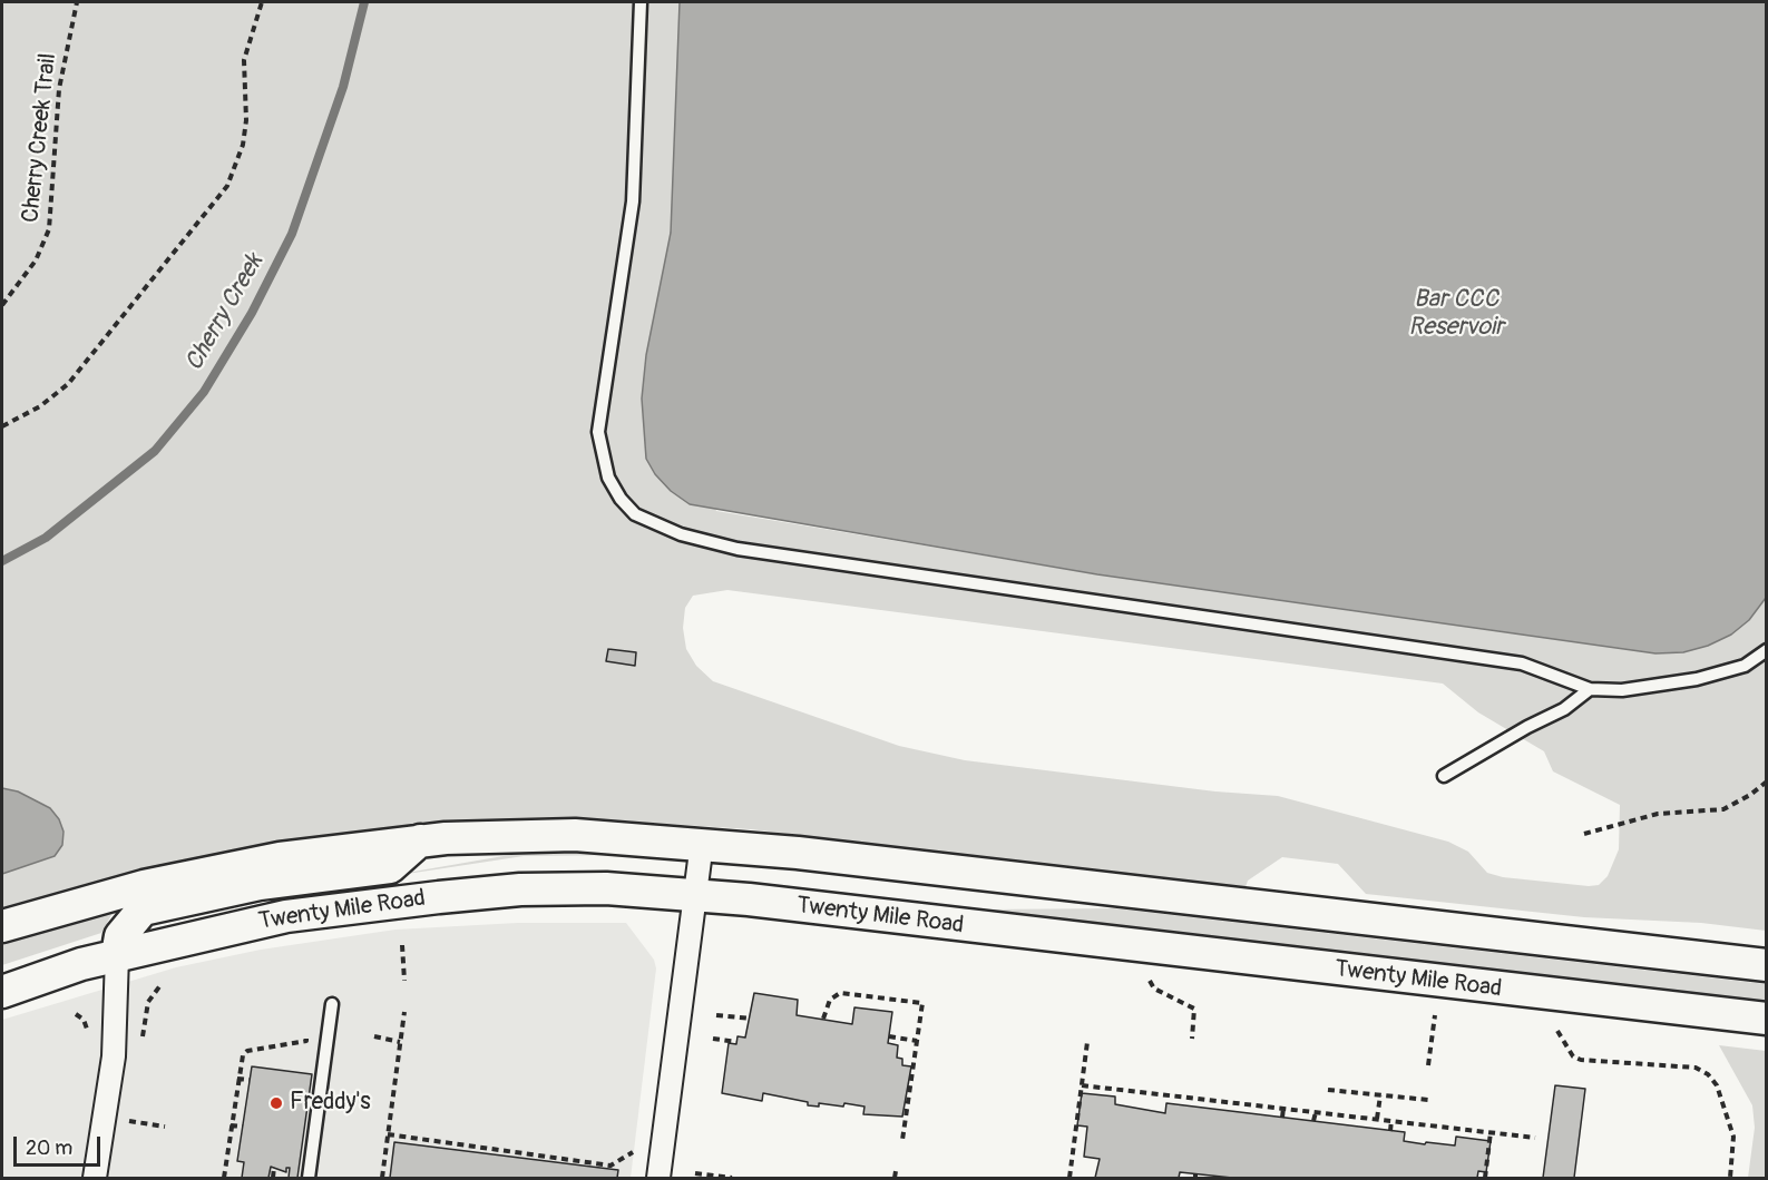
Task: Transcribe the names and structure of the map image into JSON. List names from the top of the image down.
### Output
{
  "streets": {
    "main road": ["Twenty Mile Road"],
    "path": ["Cherry Creek Trail"]
  },
  "water": ["Bar CCC Reservoir", "Cherry Creek"],
  "places": ["Freddy's"],
  "scale_bar": "20 m"
}
